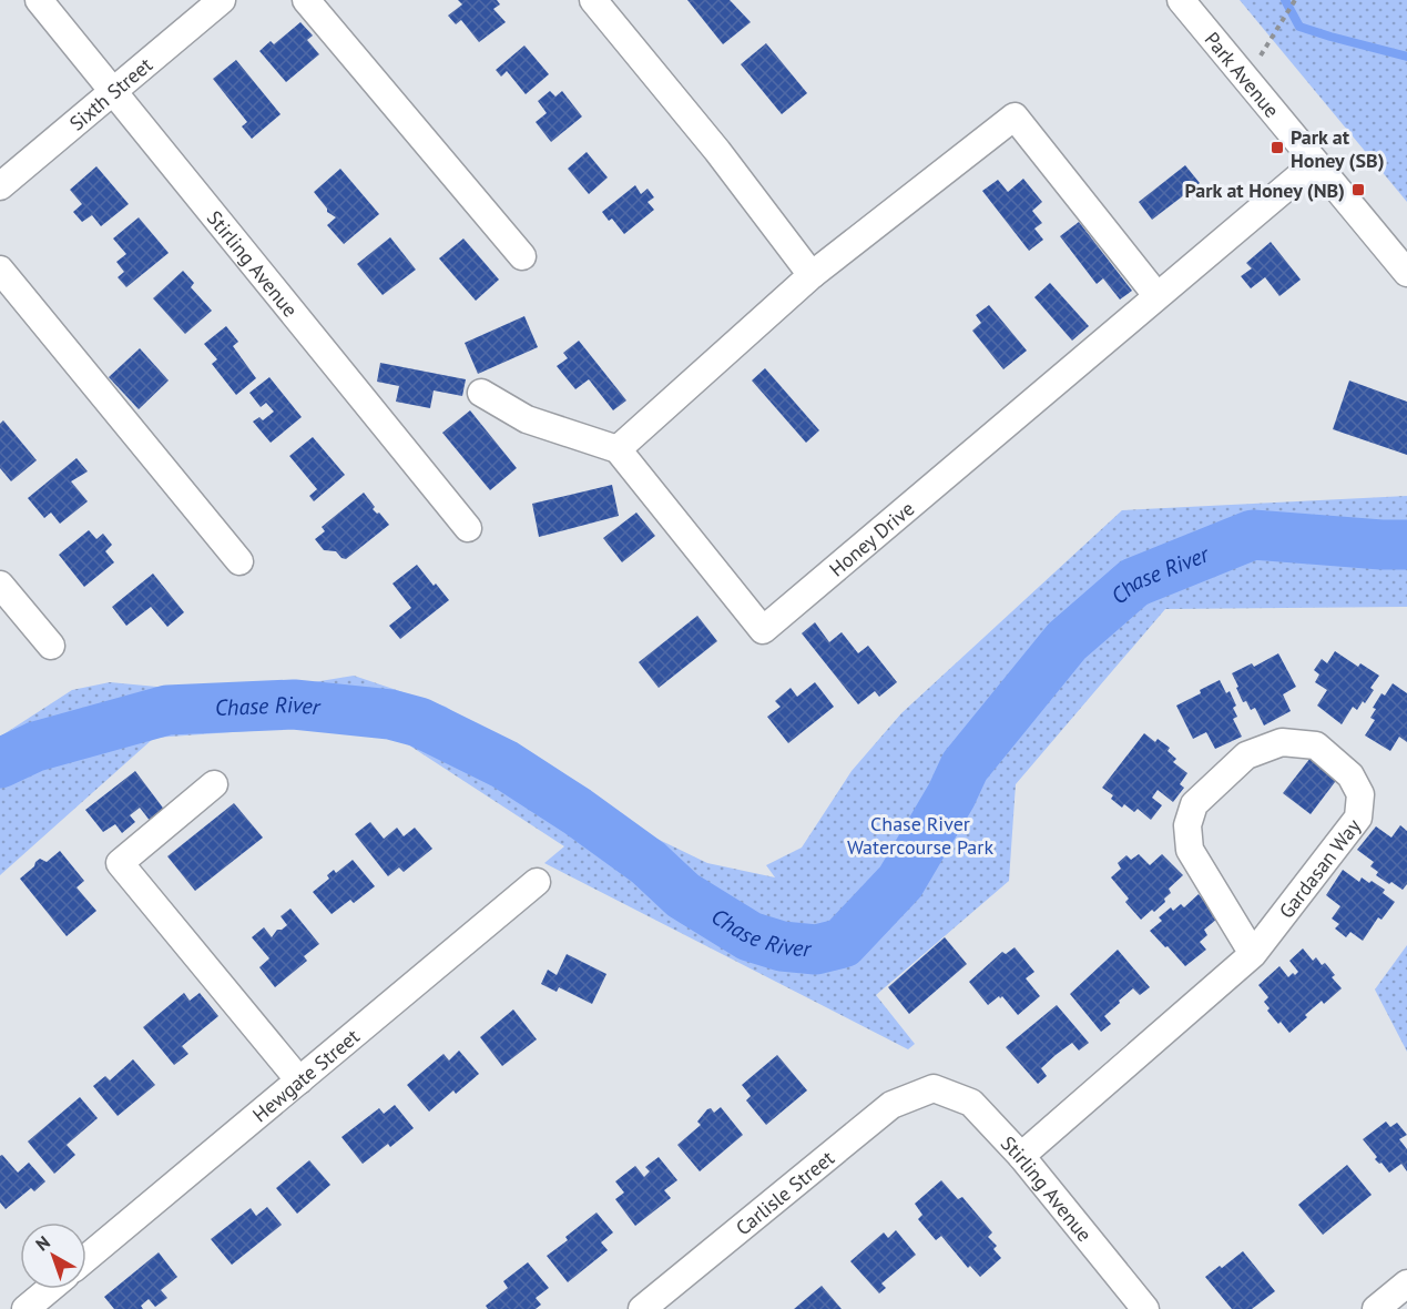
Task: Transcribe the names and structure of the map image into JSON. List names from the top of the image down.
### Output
{
  "streets": {
    "street": [
      "Park Avenue",
      "Sixth Street",
      "Stirling Avenue",
      "Honey Drive",
      "Gardasan Way",
      "Hewgate Street",
      "Carlisle Street"
    ]
  },
  "crossings": [
    ["Park Avenue", "Honey Drive"],
    ["Sixth Street", "Stirling Avenue"],
    ["Stirling Avenue", "Gardasan Way"],
    ["Stirling Avenue", "Carlisle Street"]
  ],
  "water": ["Chase River"],
  "parks": ["Chase River Watercourse Park"],
  "places": {
    "transit": ["Park at Honey (SB)", "Park at Honey (NB)"]
  },
  "north": "top left"
}
